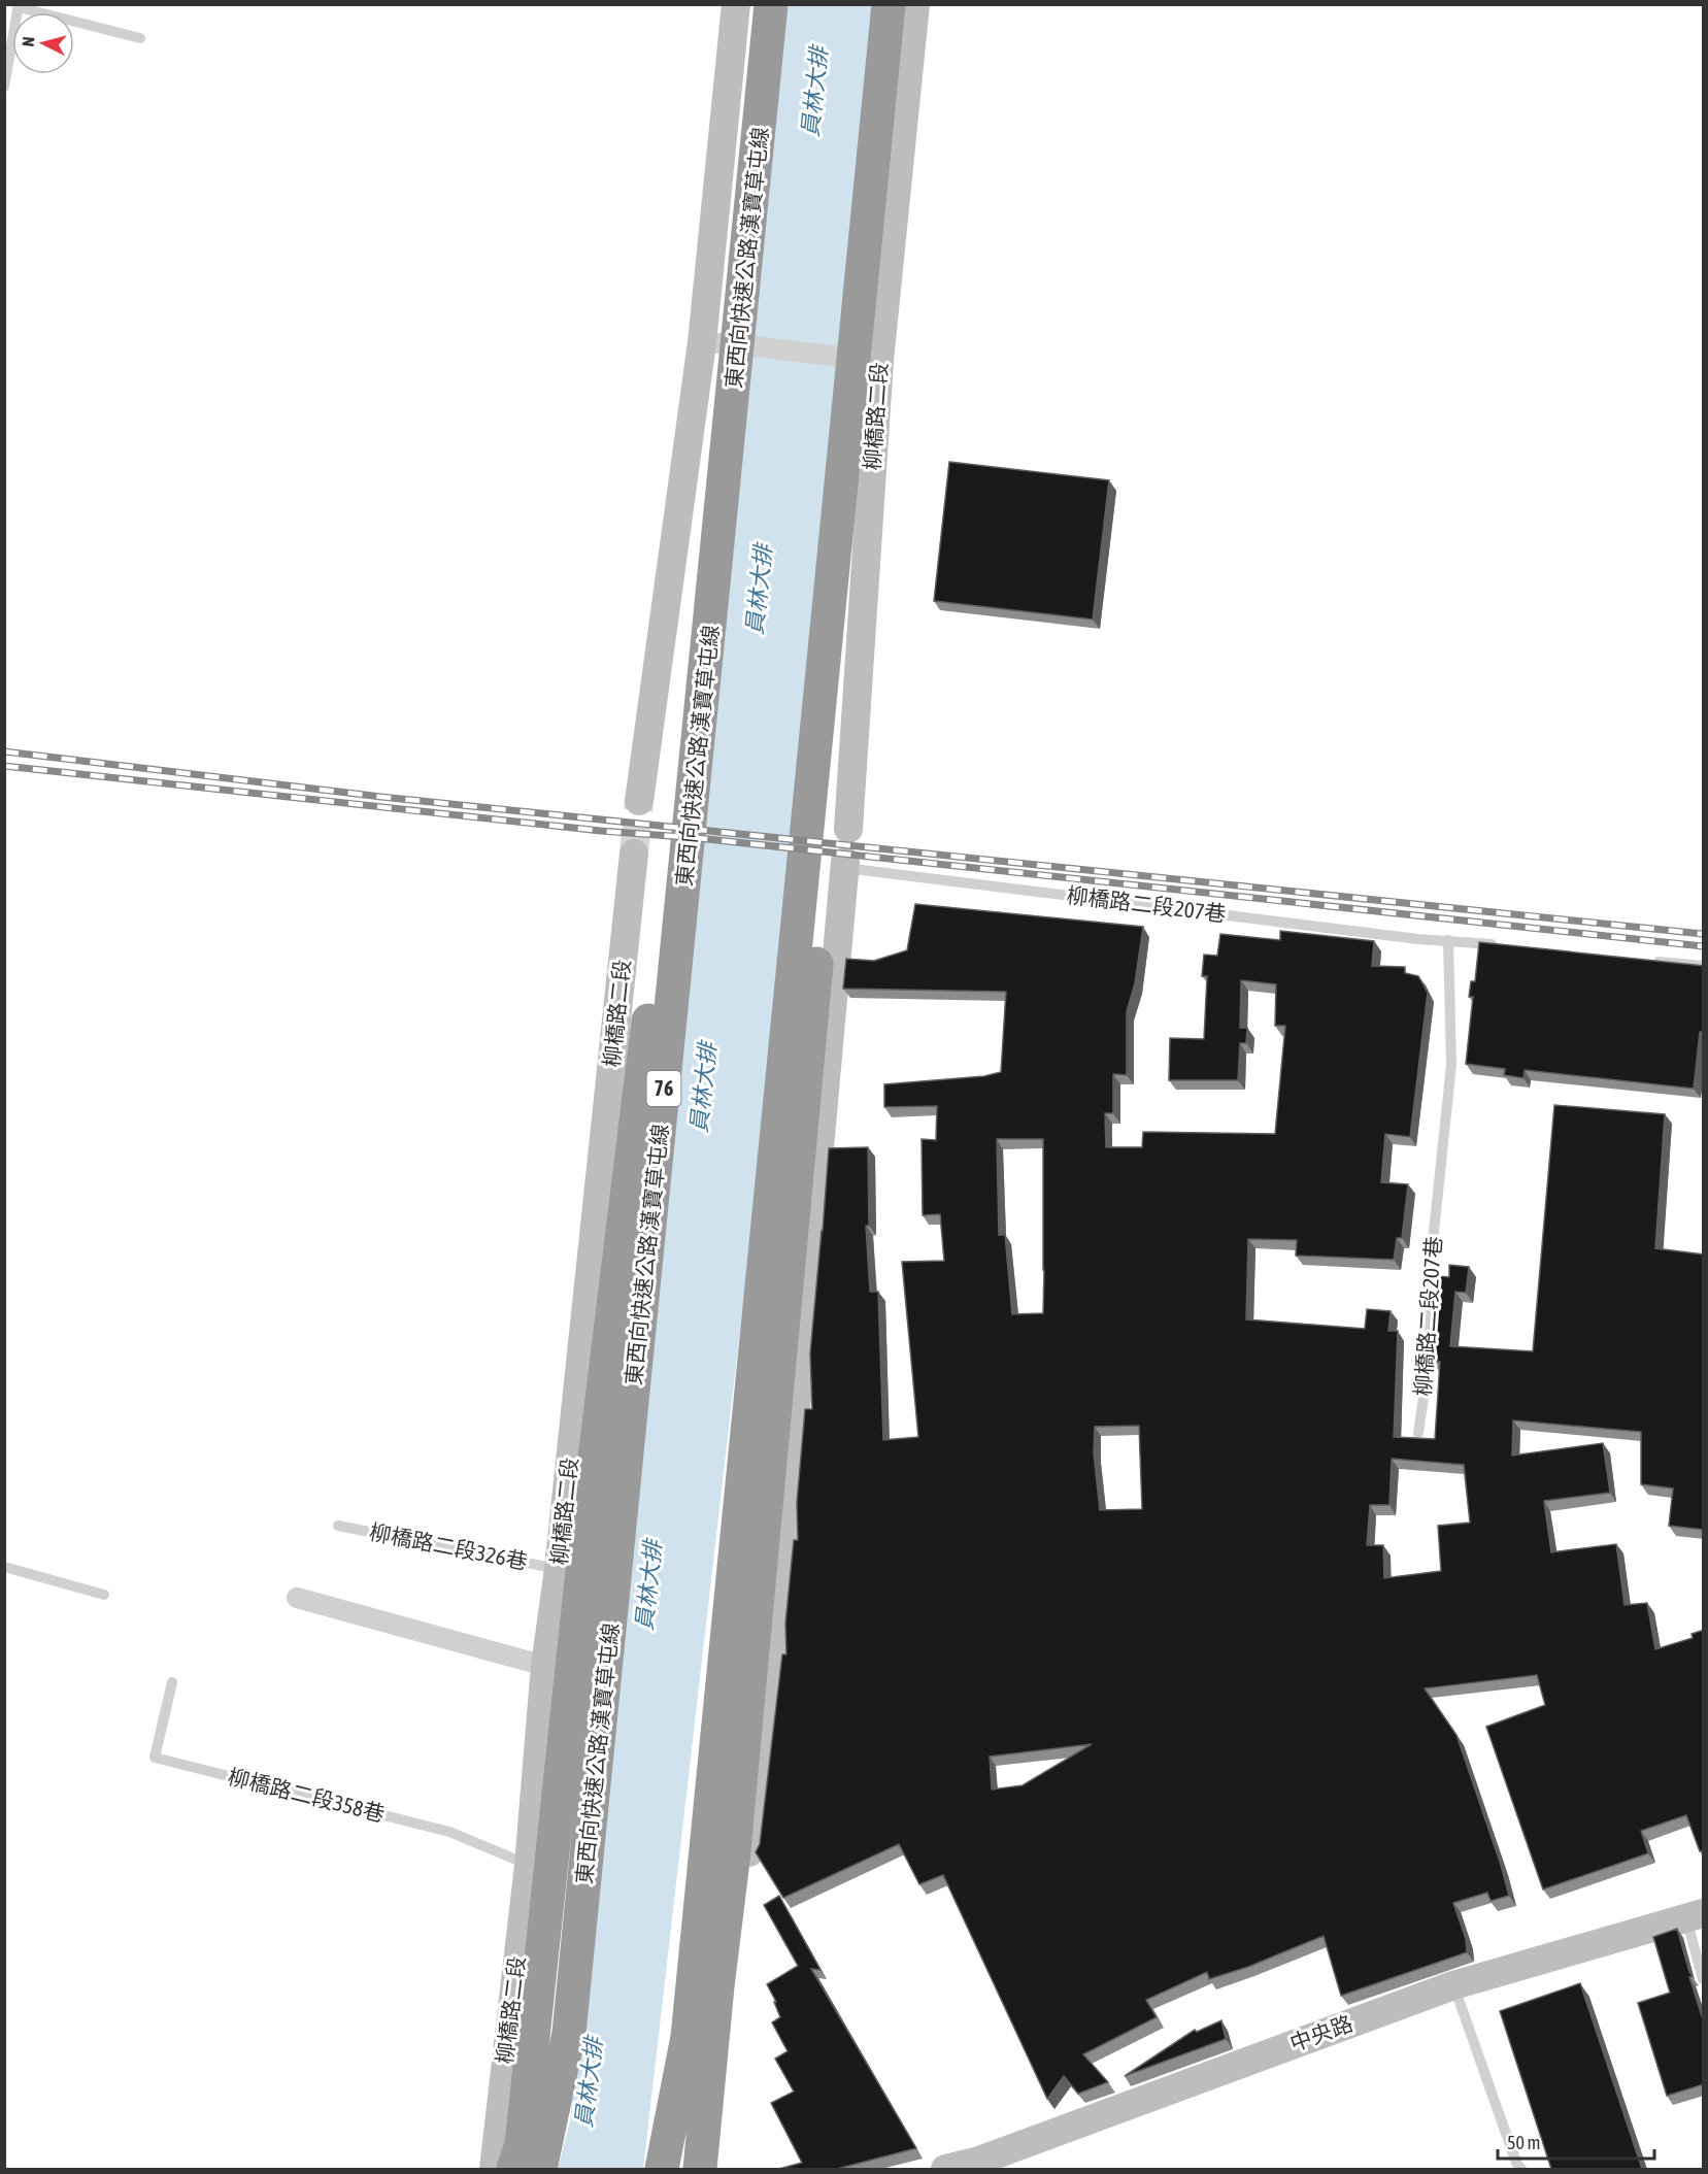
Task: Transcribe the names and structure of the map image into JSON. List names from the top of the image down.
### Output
{
  "streets": {
    "highway": ["東西向快速公路 漢寶草屯線", "76"],
    "main road": ["柳橋路二段", "中央路"],
    "lane": ["柳橋路二段207巷", "柳橋路二段326巷", "柳橋路二段358巷"]
  },
  "crossings": [
    ["柳橋路二段", "柳橋路二段326巷"],
    ["柳橋路二段", "柳橋路二段358巷"]
  ],
  "water": ["員林大排"],
  "scale_bar": "50 m",
  "north": "left"
}
